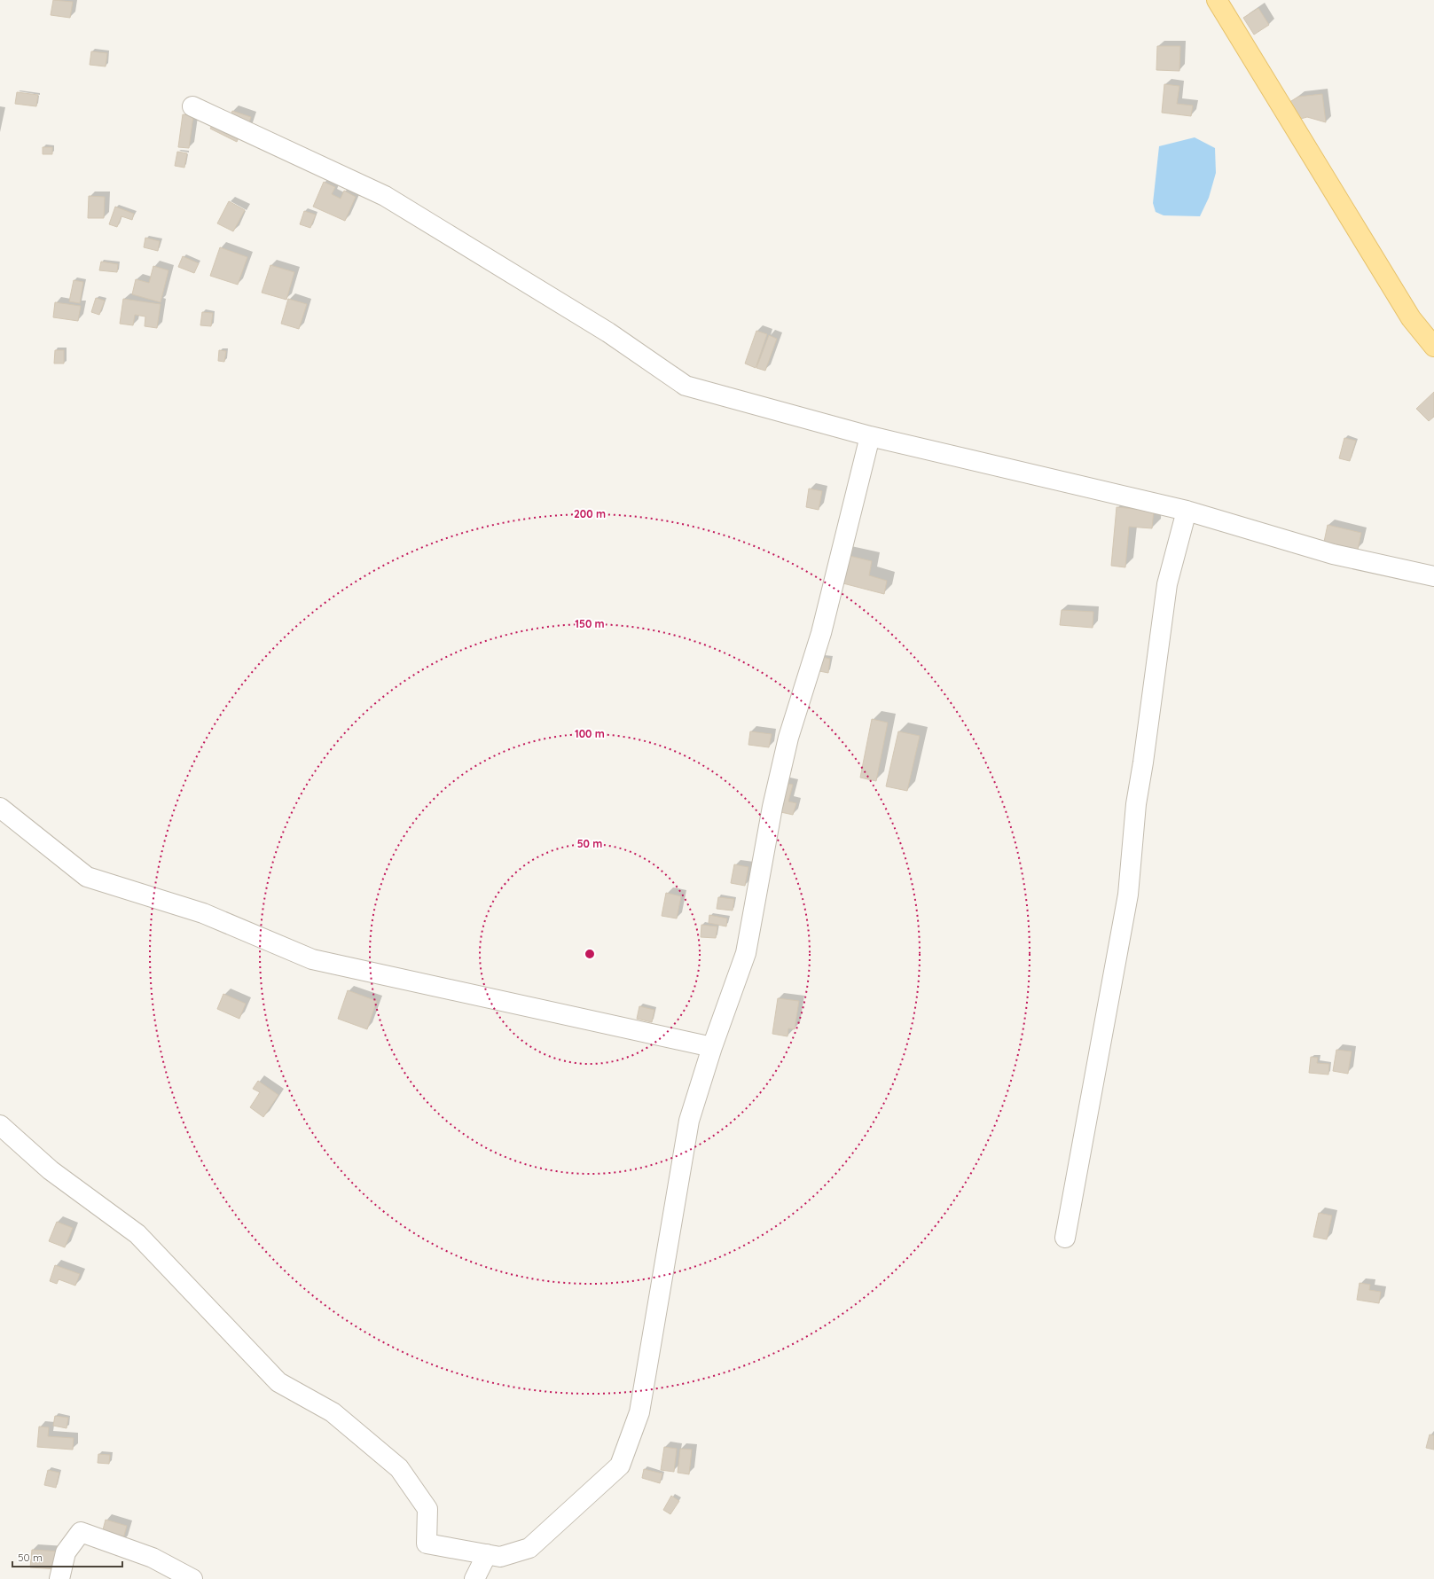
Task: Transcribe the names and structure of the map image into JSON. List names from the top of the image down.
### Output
{
  "scale_bar": "50 m",
  "rings": [
    "200 m",
    "150 m",
    "100 m",
    "50 m"
  ]
}
